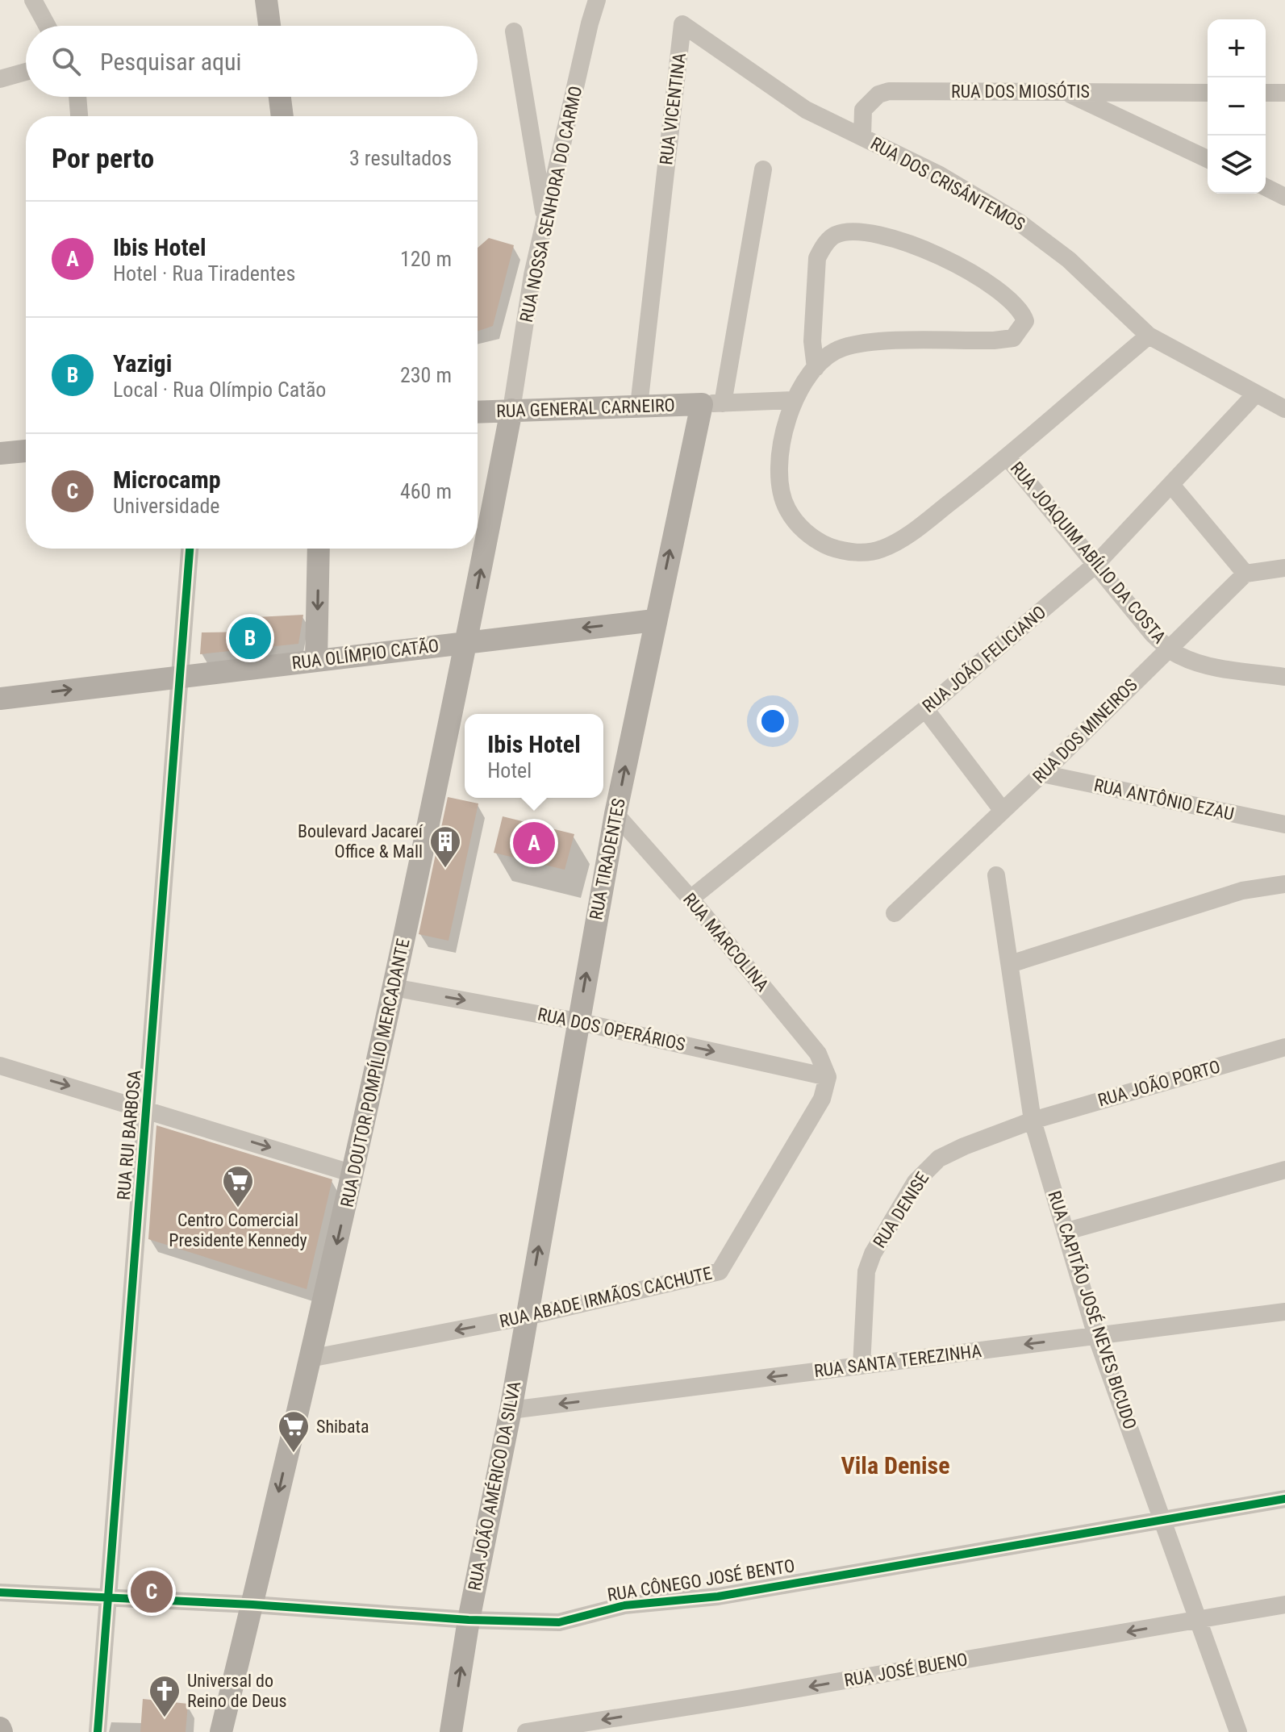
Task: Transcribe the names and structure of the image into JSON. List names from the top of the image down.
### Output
{
  "streets": {
    "main road": [
      "RUA GENERAL CARNEIRO",
      "RUA OLÍMPIO CATÃO",
      "RUA TIRADENTES",
      "RUA DOUTOR POMPÍLIO MERCADANTE",
      "RUA JOÃO AMÉRICO DA SILVA"
    ],
    "street": [
      "RUA DOS MIOSÓTIS",
      "RUA VICENTINA",
      "RUA DOS CRISÂNTEMOS",
      "RUA NOSSA SENHORA DO CARMO",
      "RUA JOAQUIM ABÍLIO DA COSTA",
      "RUA JOÃO FELICIANO",
      "RUA DOS MINEIROS",
      "RUA ANTÔNIO EZAU",
      "RUA MARCOLINA",
      "RUA DOS OPERÁRIOS",
      "RUA JOÃO PORTO",
      "RUA RUI BARBOSA",
      "RUA DENISE",
      "RUA ABADE IRMÃOS CACHUTE",
      "RUA CAPITÃO JOSÉ NEVES BICUDO",
      "RUA SANTA TEREZINHA",
      "RUA CÔNEGO JOSÉ BENTO",
      "RUA JOSÉ BUENO"
    ]
  },
  "crossings": [
    ["RUA DOS MIOSÓTIS", "RUA VICENTINA"],
    ["RUA DOS MIOSÓTIS", "RUA DOS CRISÂNTEMOS"],
    ["RUA VICENTINA", "RUA DOS CRISÂNTEMOS"],
    ["RUA VICENTINA", "RUA GENERAL CARNEIRO"],
    ["RUA DOS CRISÂNTEMOS", "RUA JOÃO FELICIANO"],
    ["RUA NOSSA SENHORA DO CARMO", "RUA GENERAL CARNEIRO"],
    ["RUA NOSSA SENHORA DO CARMO", "RUA DOUTOR POMPÍLIO MERCADANTE"],
    ["RUA GENERAL CARNEIRO", "RUA TIRADENTES"],
    ["RUA GENERAL CARNEIRO", "RUA DOUTOR POMPÍLIO MERCADANTE"],
    ["RUA JOAQUIM ABÍLIO DA COSTA", "RUA JOÃO FELICIANO"],
    ["RUA JOAQUIM ABÍLIO DA COSTA", "RUA DOS MINEIROS"],
    ["RUA OLÍMPIO CATÃO", "RUA TIRADENTES"],
    ["RUA OLÍMPIO CATÃO", "RUA DOUTOR POMPÍLIO MERCADANTE"],
    ["RUA OLÍMPIO CATÃO", "RUA RUI BARBOSA"],
    ["RUA JOÃO FELICIANO", "RUA MARCOLINA"],
    ["RUA DOS MINEIROS", "RUA ANTÔNIO EZAU"],
    ["RUA TIRADENTES", "RUA MARCOLINA"],
    ["RUA TIRADENTES", "RUA DOS OPERÁRIOS"],
    ["RUA TIRADENTES", "RUA ABADE IRMÃOS CACHUTE"],
    ["RUA TIRADENTES", "RUA JOÃO AMÉRICO DA SILVA"],
    ["RUA MARCOLINA", "RUA DOS OPERÁRIOS"],
    ["RUA MARCOLINA", "RUA ABADE IRMÃOS CACHUTE"],
    ["RUA DOS OPERÁRIOS", "RUA DOUTOR POMPÍLIO MERCADANTE"],
    ["RUA DOS OPERÁRIOS", "RUA ABADE IRMÃOS CACHUTE"],
    ["RUA DOUTOR POMPÍLIO MERCADANTE", "RUA ABADE IRMÃOS CACHUTE"],
    ["RUA DOUTOR POMPÍLIO MERCADANTE", "RUA CÔNEGO JOSÉ BENTO"],
    ["RUA JOÃO PORTO", "RUA DENISE"],
    ["RUA JOÃO PORTO", "RUA CAPITÃO JOSÉ NEVES BICUDO"],
    ["RUA RUI BARBOSA", "RUA CÔNEGO JOSÉ BENTO"],
    ["RUA DENISE", "RUA CAPITÃO JOSÉ NEVES BICUDO"],
    ["RUA DENISE", "RUA SANTA TEREZINHA"],
    ["RUA ABADE IRMÃOS CACHUTE", "RUA JOÃO AMÉRICO DA SILVA"],
    ["RUA CAPITÃO JOSÉ NEVES BICUDO", "RUA SANTA TEREZINHA"],
    ["RUA CAPITÃO JOSÉ NEVES BICUDO", "RUA CÔNEGO JOSÉ BENTO"],
    ["RUA CAPITÃO JOSÉ NEVES BICUDO", "RUA JOSÉ BUENO"],
    ["RUA SANTA TEREZINHA", "RUA JOÃO AMÉRICO DA SILVA"],
    ["RUA JOÃO AMÉRICO DA SILVA", "RUA CÔNEGO JOSÉ BENTO"]
  ],
  "one_way": [
    "RUA TIRADENTES",
    "RUA DOS OPERÁRIOS",
    "RUA SANTA TEREZINHA",
    "RUA JOSÉ BUENO"
  ],
  "districts": ["Vila Denise"],
  "places": {
    "building": ["Boulevard Jacareí Office & Mall"],
    "supermarket": ["Centro Comercial Presidente Kennedy", "Shibata"],
    "church": ["Universal do Reino de Deus"]
  },
  "page": {
    "map_buttons": ["+", "−"],
    "search": "Pesquisar aqui",
    "heading": ["Por perto", "3 resultados"],
    "list": [
      {
        "mark": "A",
        "name": "Ibis Hotel",
        "note": "Hotel · Rua Tiradentes",
        "value": "120 m"
      },
      {
        "mark": "B",
        "name": "Yazigi",
        "note": "Local · Rua Olímpio Catão",
        "value": "230 m"
      },
      {
        "mark": "C",
        "name": "Microcamp",
        "note": "Universidade",
        "value": "460 m"
      }
    ],
    "pins": ["B", "A", "C"],
    "popup": ["Ibis Hotel", "Hotel"]
  }
}
